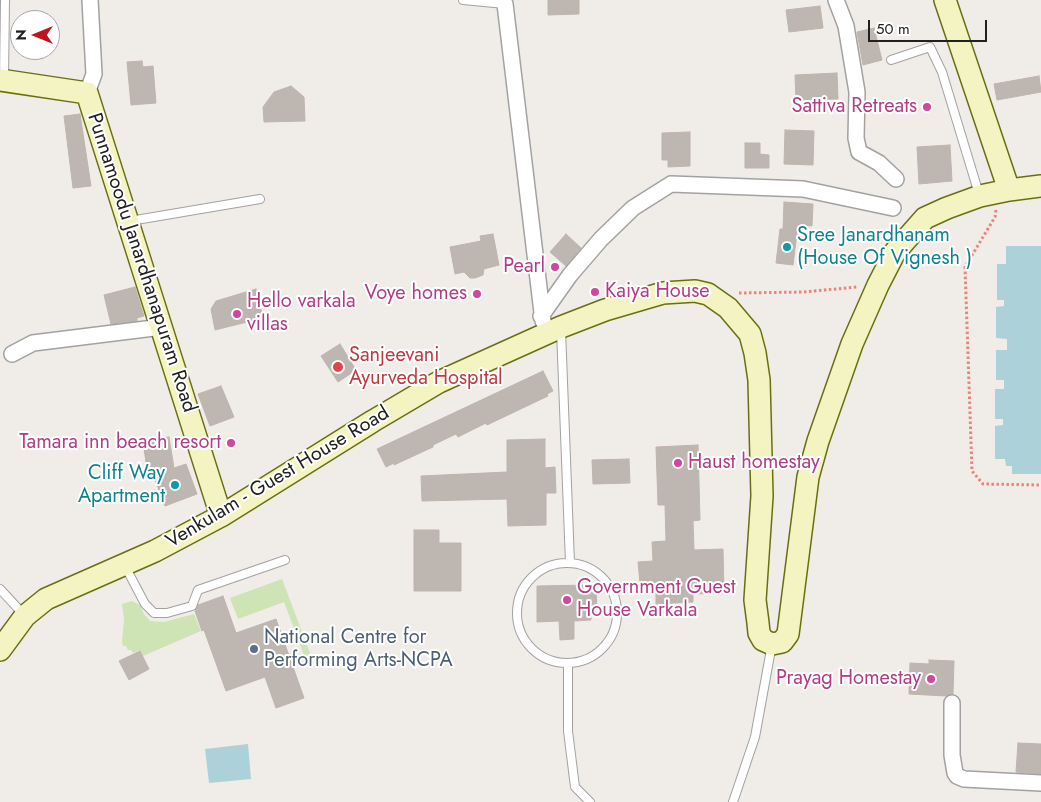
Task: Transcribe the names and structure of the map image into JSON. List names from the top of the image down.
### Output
{
  "streets": {
    "main road": ["Punnamoodu Janardhanapuram Road", "Venkulam - Guest House Road"]
  },
  "crossings": [
    ["Punnamoodu Janardhanapuram Road", "Venkulam - Guest House Road"]
  ],
  "places": [
    "Sattiva Retreats",
    "Sree Janardhanam (House Of Vignesh )",
    "Pearl",
    "Kaiya House",
    "Voye homes",
    "Hello varkala villas",
    "Sanjeevani Ayurveda Hospital",
    "Tamara inn beach resort",
    "Haust homestay",
    "Cliff Way Apartment",
    "Government Guest House Varkala",
    "National Centre for Performing Arts-NCPA",
    "Prayag Homestay"
  ],
  "scale_bar": "50 m",
  "north": "left"
}
